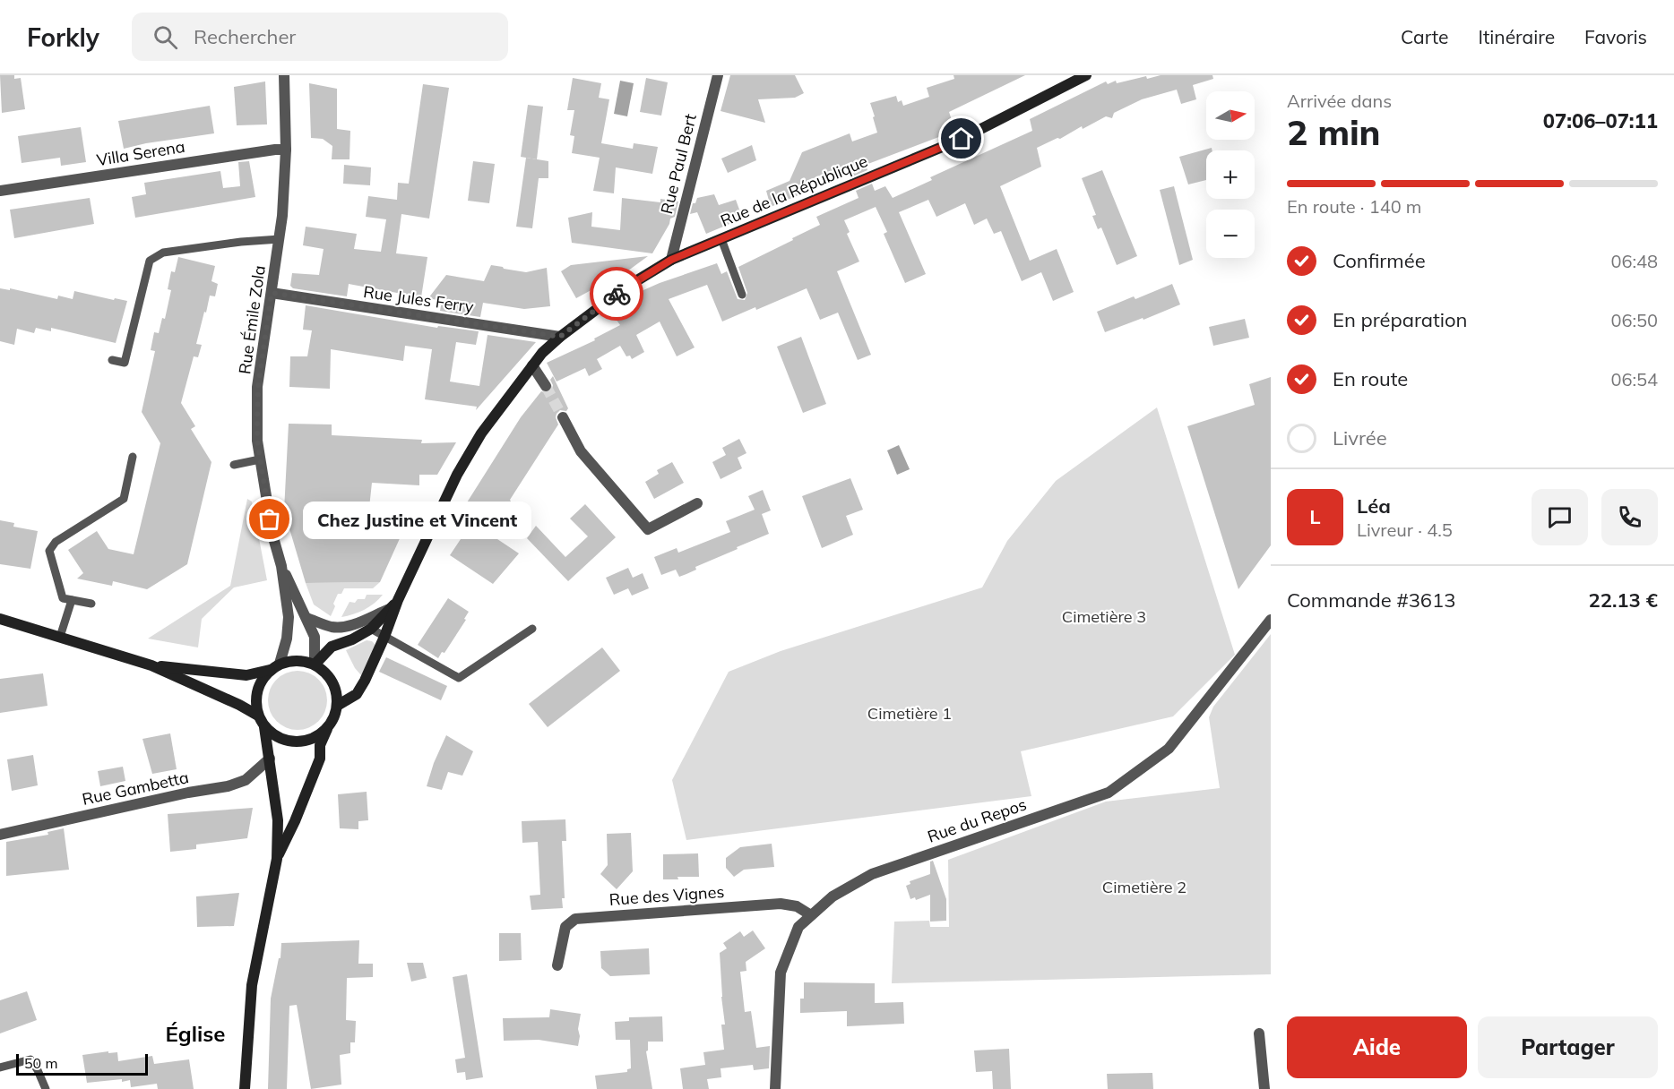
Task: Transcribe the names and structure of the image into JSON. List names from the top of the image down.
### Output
{
  "streets": {
    "street": [
      "Villa Serena",
      "Rue Paul Bert",
      "Rue de la République",
      "Rue Jules Ferry",
      "Rue Émile Zola",
      "Rue Gambetta",
      "Rue du Repos",
      "Rue des Vignes"
    ]
  },
  "crossings": [
    ["Villa Serena", "Rue Émile Zola"],
    ["Rue Paul Bert", "Rue de la République"],
    ["Rue de la République", "Rue Jules Ferry"],
    ["Rue de la République", "Rue Émile Zola"],
    ["Rue Jules Ferry", "Rue Émile Zola"],
    ["Rue du Repos", "Rue des Vignes"]
  ],
  "districts": ["Église"],
  "parks": ["Cimetière 3", "Cimetière 1", "Cimetière 2"],
  "places": ["Chez Justine et Vincent"],
  "scale_bar": "50 m",
  "north": "right",
  "page": {
    "header": "Forkly",
    "search": "Rechercher",
    "nav": ["Carte", "Itinéraire", "Favoris"],
    "heading": ["2 min", "Arrivée dans", "07:06–07:11"],
    "panel": [
      "Léa",
      "Livreur · 4.5",
      "Commande #3613",
      "22.13 €"
    ],
    "map_buttons": ["+", "−"],
    "bar": "En route · 140 m",
    "list": [
      ["Confirmée", "06:48"],
      ["En préparation", "06:50"],
      ["En route", "06:54"],
      "Livrée"
    ],
    "round": "L",
    "bubble": "Chez Justine et Vincent",
    "buttons": ["Aide", "Partager"],
    "scale": "50 m"
  }
}
